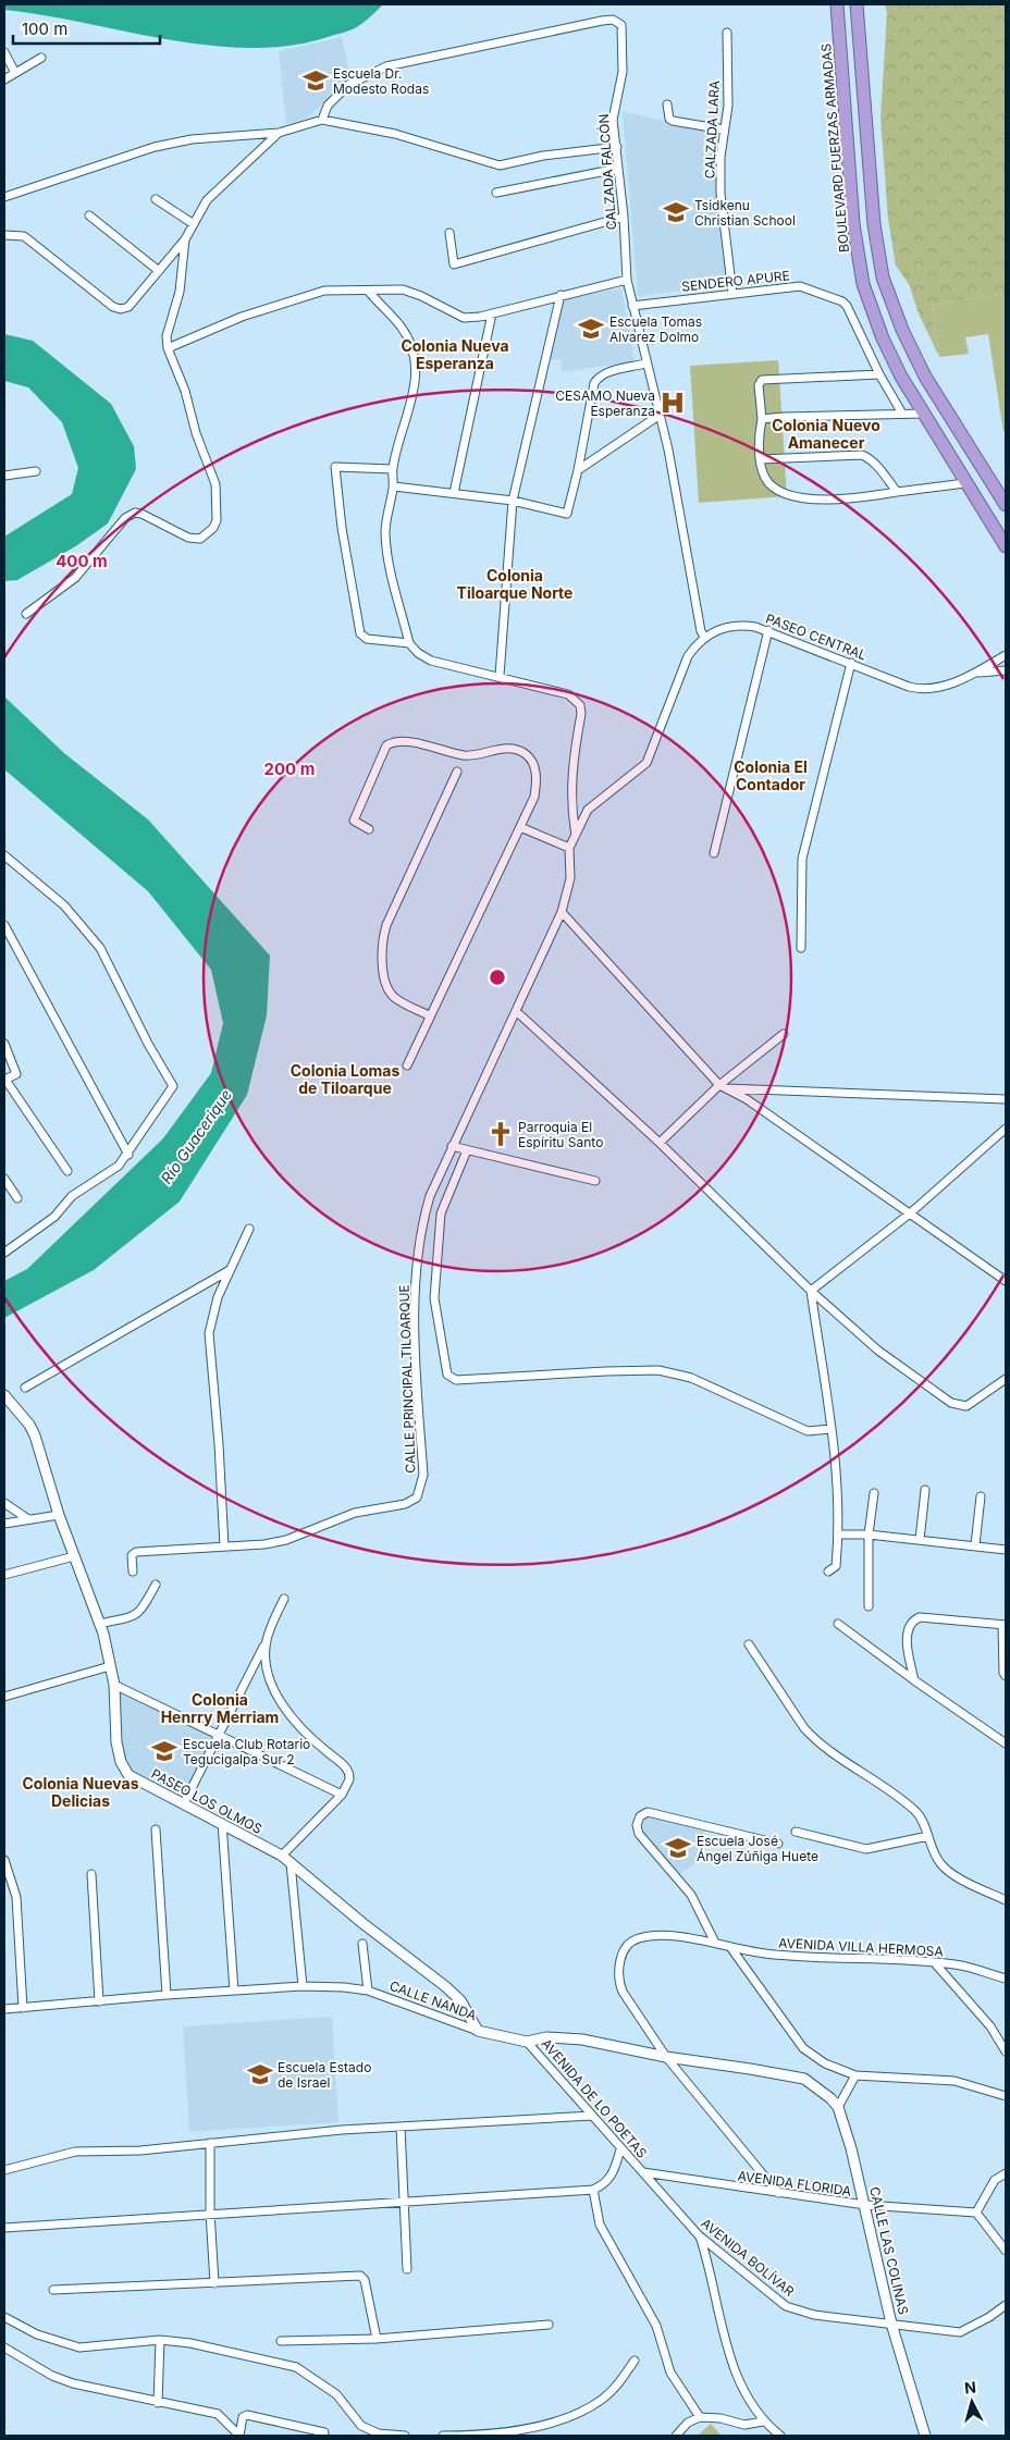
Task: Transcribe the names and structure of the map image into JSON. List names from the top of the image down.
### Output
{
  "streets": {
    "highway": ["BOULEVARD FUERZAS ARMADAS"],
    "street": [
      "CALZADA LARA",
      "CALZADA FALCÓN",
      "SENDERO APURE",
      "PASEO CENTRAL",
      "CALLE PRINCIPAL TILOARQUE",
      "PASEO LOS OLMOS",
      "AVENIDA VILLA HERMOSA",
      "CALLE NANDA",
      "AVENIDA DE LO POETAS",
      "AVENIDA FLORIDA",
      "CALLE LAS COLINAS",
      "AVENIDA BOLÍVAR"
    ]
  },
  "crossings": [
    ["CALZADA LARA", "SENDERO APURE"],
    ["CALZADA FALCÓN", "SENDERO APURE"],
    ["CALZADA FALCÓN", "PASEO CENTRAL"],
    ["PASEO CENTRAL", "CALLE PRINCIPAL TILOARQUE"],
    ["PASEO LOS OLMOS", "CALLE NANDA"],
    ["AVENIDA VILLA HERMOSA", "CALLE NANDA"],
    ["AVENIDA VILLA HERMOSA", "AVENIDA FLORIDA"],
    ["CALLE NANDA", "AVENIDA DE LO POETAS"],
    ["CALLE NANDA", "CALLE LAS COLINAS"],
    ["AVENIDA DE LO POETAS", "AVENIDA FLORIDA"],
    ["AVENIDA DE LO POETAS", "AVENIDA BOLÍVAR"],
    ["AVENIDA FLORIDA", "CALLE LAS COLINAS"],
    ["AVENIDA FLORIDA", "AVENIDA BOLÍVAR"],
    ["CALLE LAS COLINAS", "AVENIDA BOLÍVAR"]
  ],
  "districts": [
    "Colonia Nueva Esperanza",
    "Colonia Nuevo Amanecer",
    "Colonia Tiloarque Norte",
    "Colonia El Contador",
    "Colonia Lomas de Tiloarque",
    "Colonia Henrry Merriam",
    "Colonia Nuevas Delicias"
  ],
  "water": ["Río Guacerique"],
  "places": {
    "school or university": [
      "Escuela Dr. Modesto Rodas",
      "Tsidkenu Christian School",
      "Escuela Tomas Alvarez Dolmo",
      "Escuela Club Rotario Tegucigalpa Sur 2",
      "Escuela José Ángel Zúñiga Huete",
      "Escuela Estado de Israel"
    ],
    "hospital": ["CESAMO Nueva Esperanza"],
    "church": ["Parroquia El Espíritu Santo"]
  },
  "scale_bar": "100 m",
  "north": "top",
  "rings": ["400 m", "200 m"]
}
